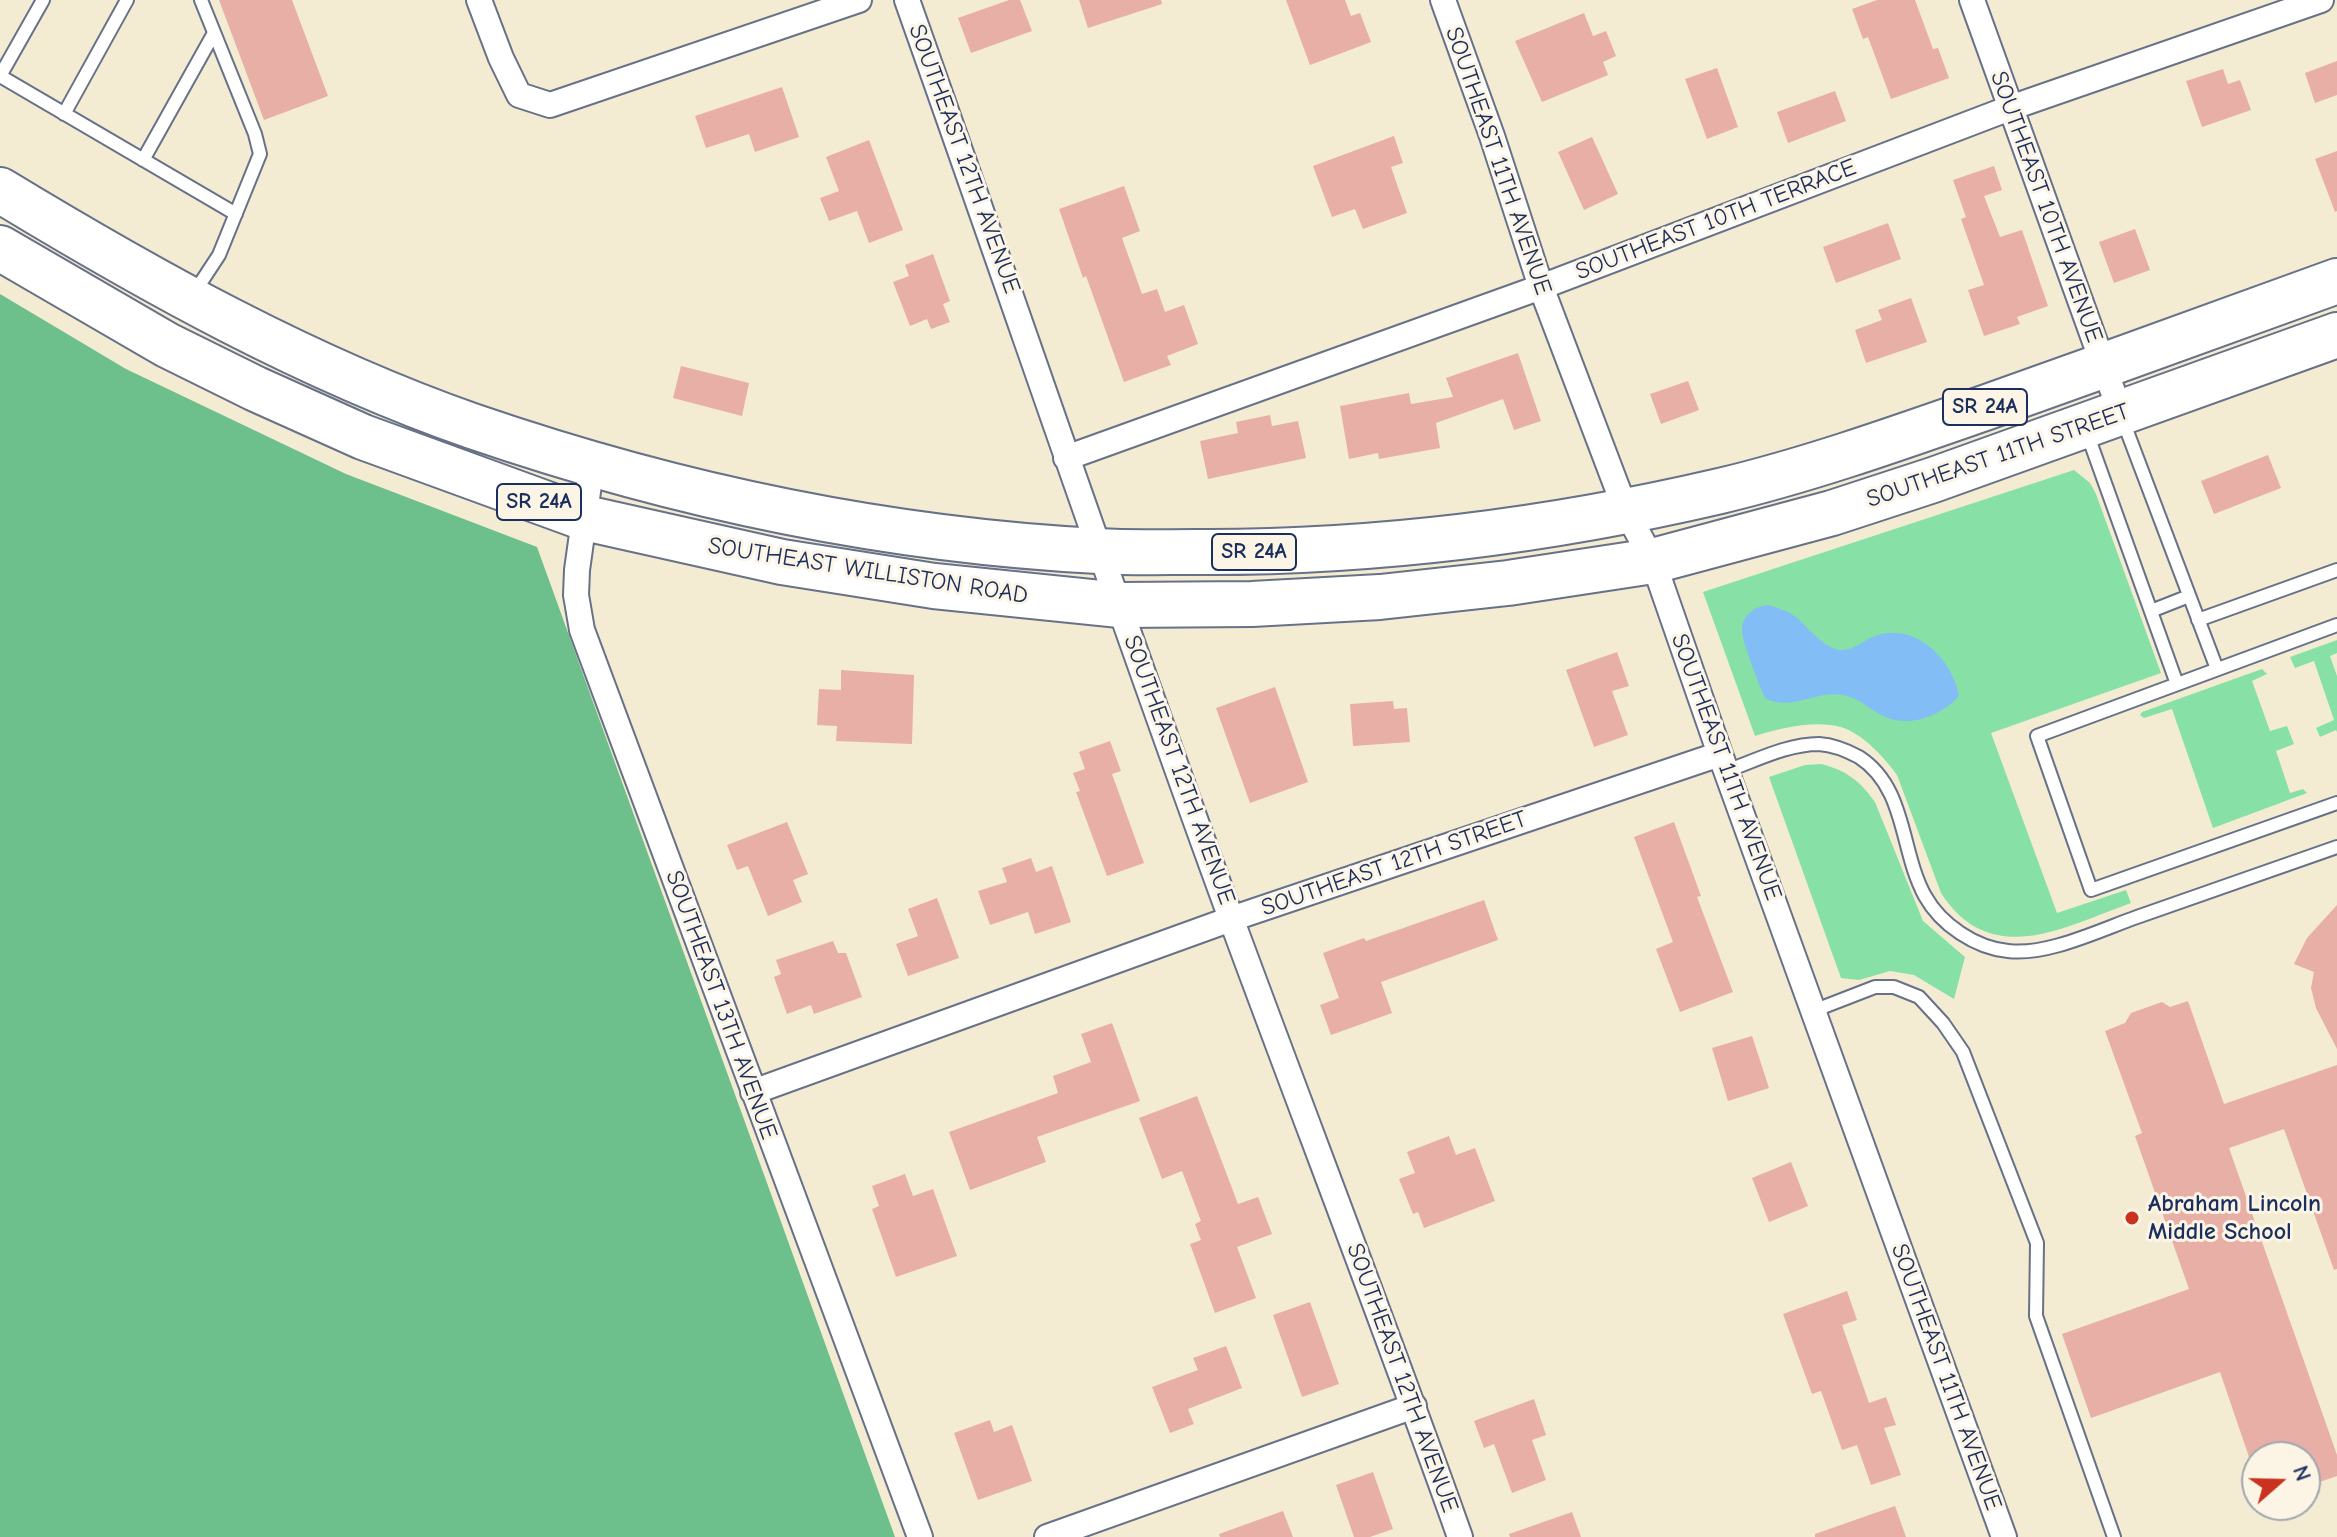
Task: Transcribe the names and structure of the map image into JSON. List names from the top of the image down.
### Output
{
  "streets": {
    "highway": ["SR 24A", "SOUTHEAST 11TH STREET", "SOUTHEAST WILLISTON ROAD"],
    "street": [
      "SOUTHEAST 12TH AVENUE",
      "SOUTHEAST 11TH AVENUE",
      "SOUTHEAST 10TH AVENUE",
      "SOUTHEAST 10TH TERRACE",
      "SOUTHEAST 12TH STREET",
      "SOUTHEAST 13TH AVENUE"
    ]
  },
  "crossings": [
    ["SOUTHEAST 12TH AVENUE", "SOUTHEAST 10TH TERRACE"],
    ["SOUTHEAST 12TH AVENUE", "SOUTHEAST WILLISTON ROAD"],
    ["SOUTHEAST 12TH AVENUE", "SOUTHEAST 12TH STREET"],
    ["SOUTHEAST 11TH AVENUE", "SOUTHEAST 10TH TERRACE"],
    ["SOUTHEAST 11TH AVENUE", "SOUTHEAST 11TH STREET"],
    ["SOUTHEAST 11TH AVENUE", "SOUTHEAST WILLISTON ROAD"],
    ["SOUTHEAST 11TH AVENUE", "SOUTHEAST 12TH STREET"],
    ["SOUTHEAST 10TH AVENUE", "SOUTHEAST 10TH TERRACE"],
    ["SOUTHEAST 10TH AVENUE", "SOUTHEAST 11TH STREET"],
    ["SOUTHEAST 11TH STREET", "SOUTHEAST WILLISTON ROAD"],
    ["SOUTHEAST WILLISTON ROAD", "SOUTHEAST 13TH AVENUE"],
    ["SOUTHEAST 12TH STREET", "SOUTHEAST 13TH AVENUE"]
  ],
  "places": ["Abraham Lincoln Middle School"],
  "north": "right"
}
